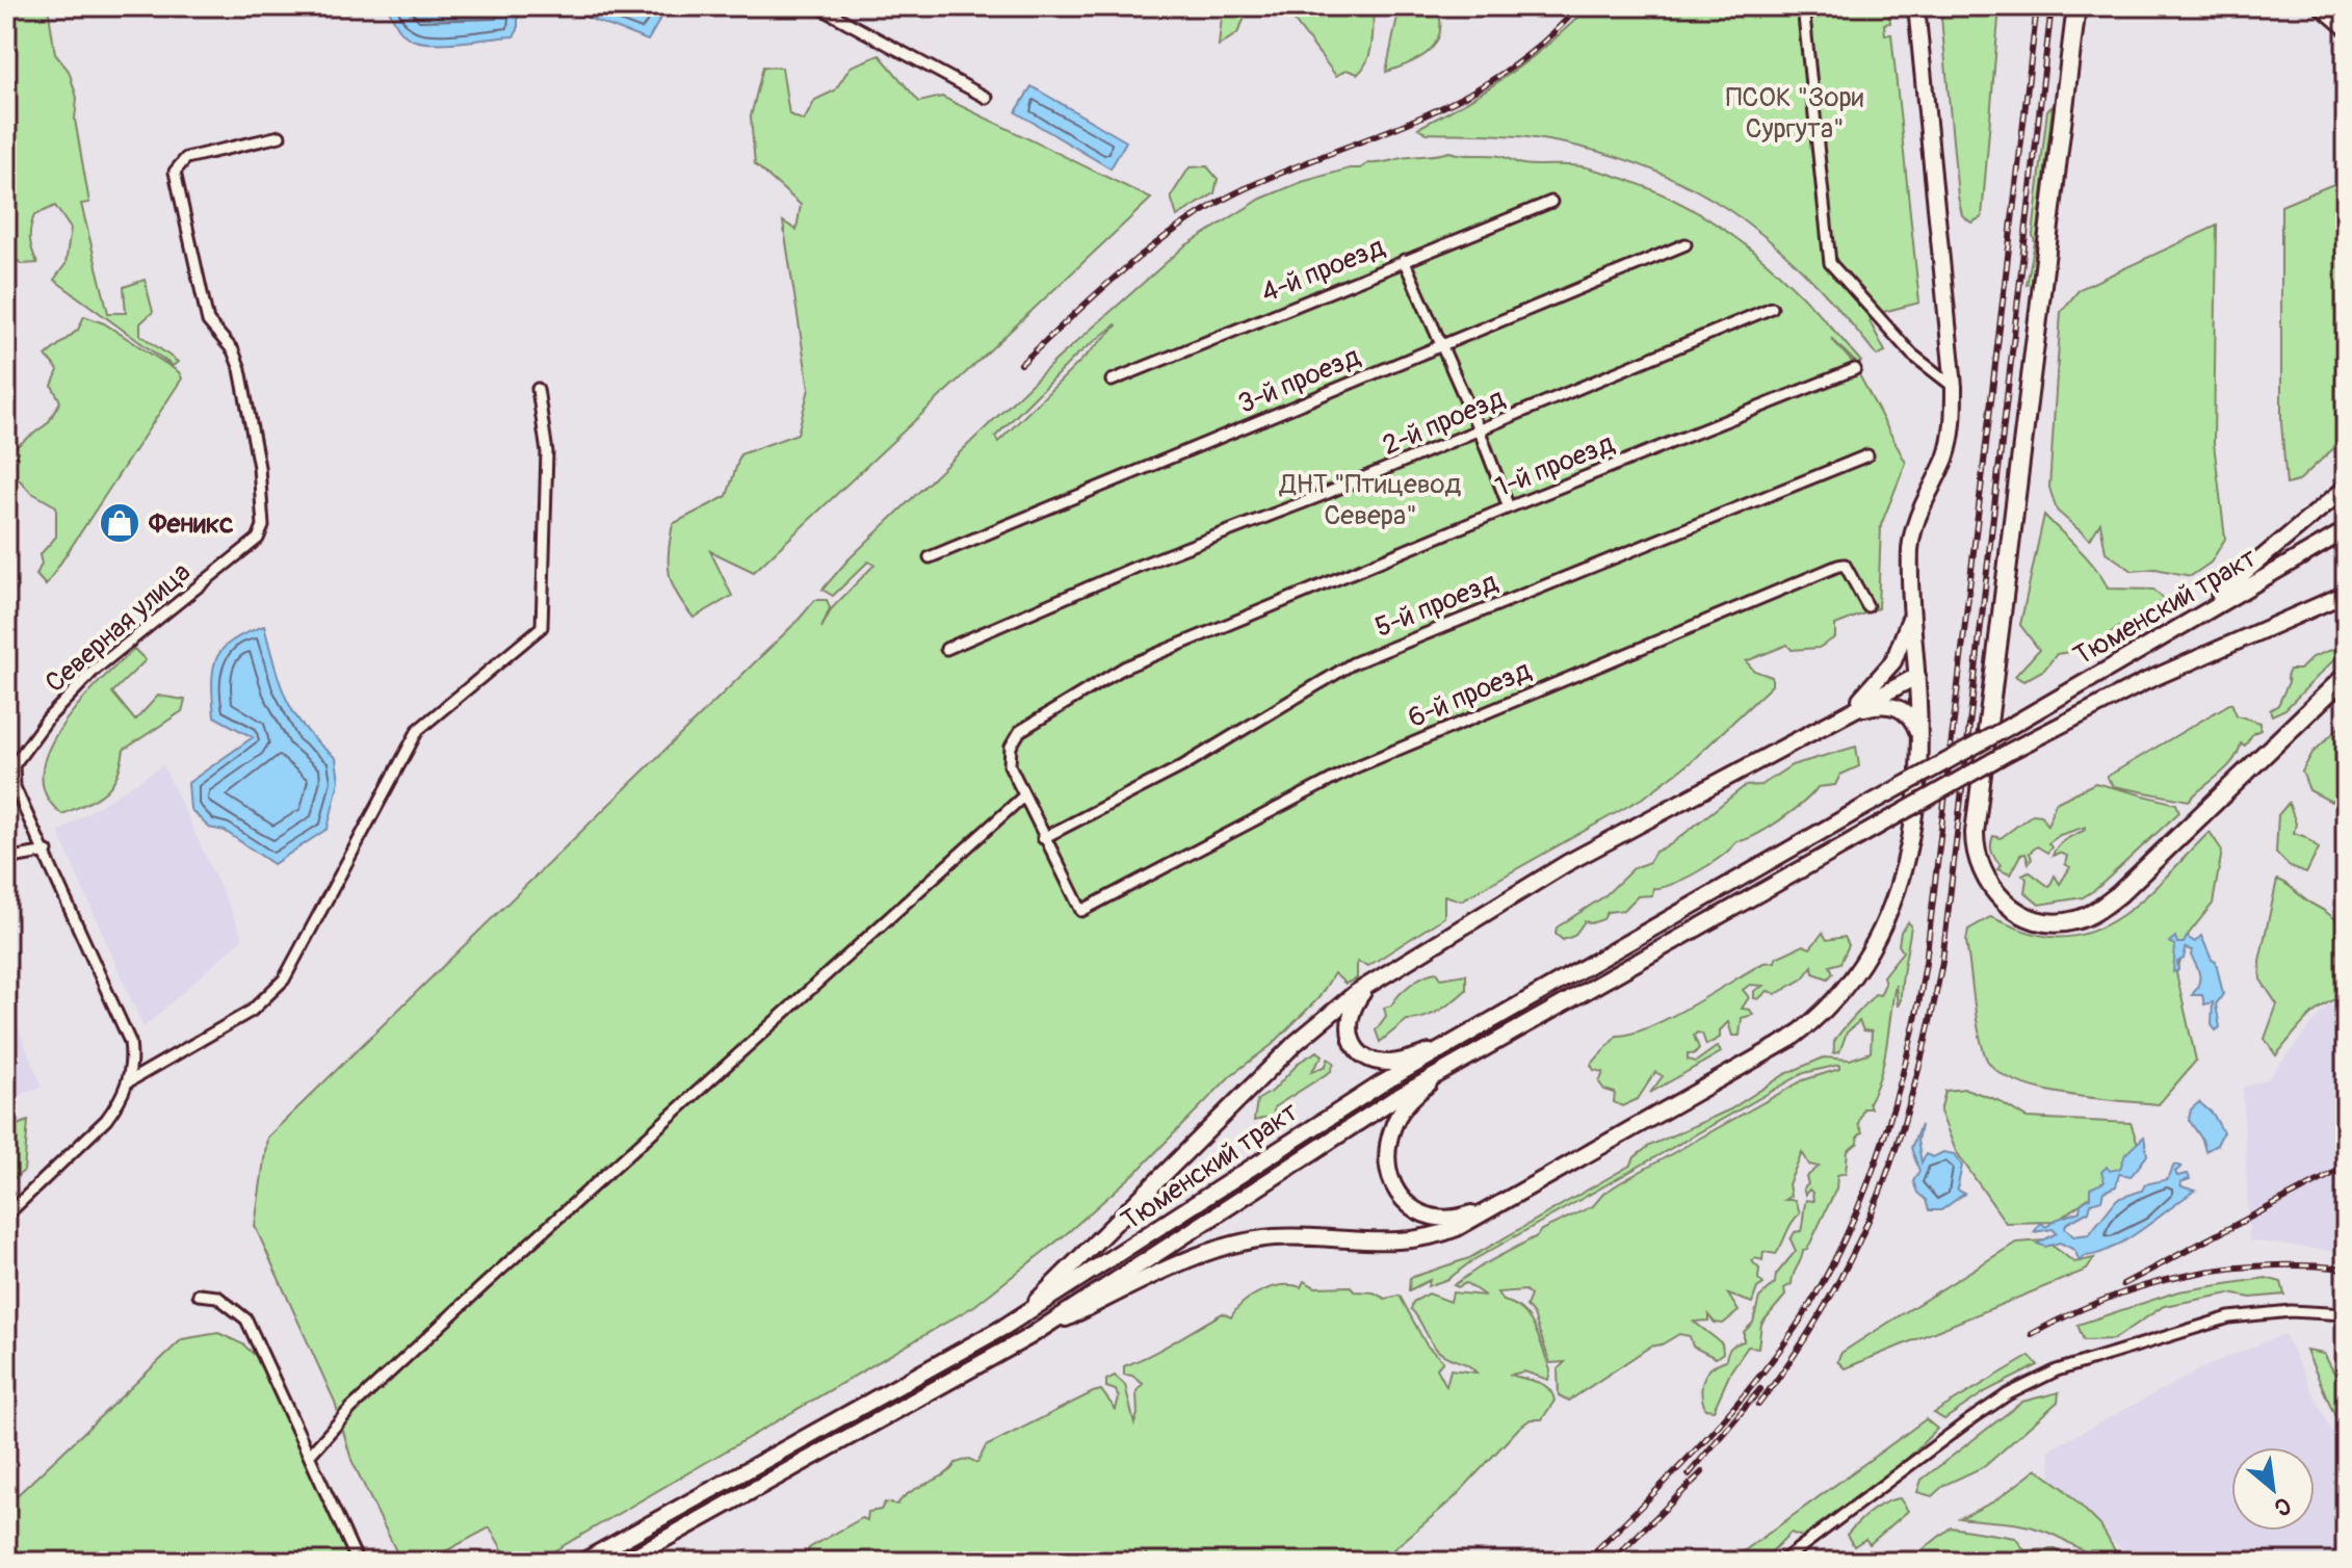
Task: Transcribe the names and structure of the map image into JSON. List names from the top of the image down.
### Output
{
  "streets": {
    "main road": ["Тюменский тракт"],
    "street": [
      "4-й проезд",
      "3-й проезд",
      "2-й проезд",
      "1-й проезд",
      "5-й проезд",
      "Северная улица",
      "6-й проезд"
    ]
  },
  "crossings": [
    ["5-й проезд", "6-й проезд"]
  ],
  "parks": ["ПСОК \"Зори Сургута\"", "ДНТ \"Птицевод Севера\""],
  "places": {
    "shop": ["Феникс"]
  },
  "north": "bottom right"
}
